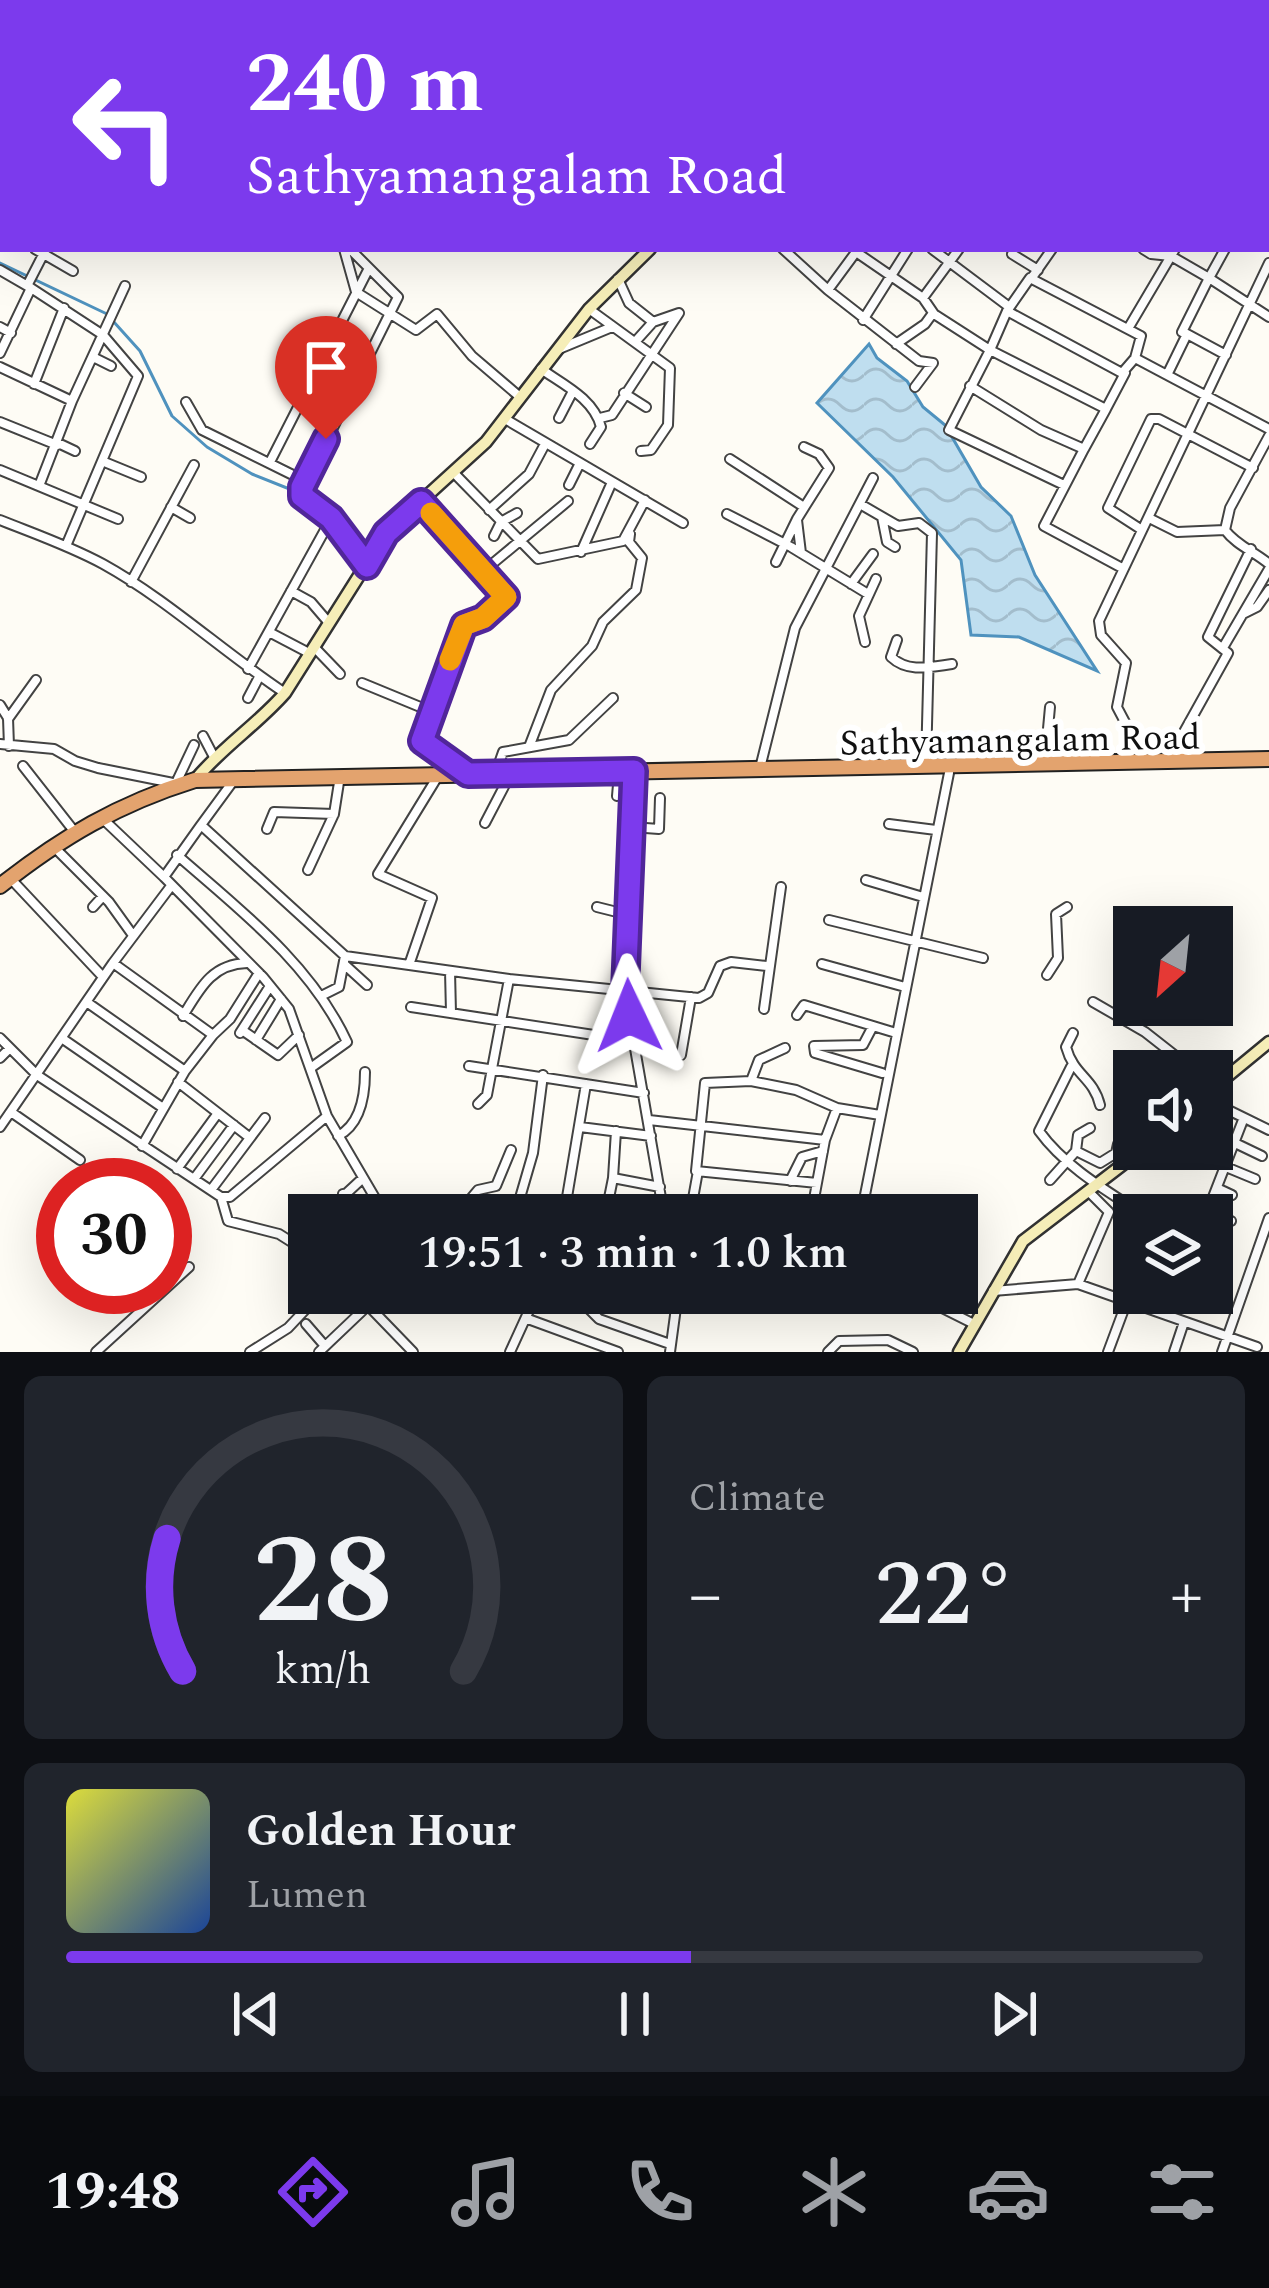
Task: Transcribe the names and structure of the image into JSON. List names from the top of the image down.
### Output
{
  "streets": {
    "highway": ["Sathyamangalam Road"]
  },
  "north": "bottom left",
  "page": {
    "turn": ["240 m", "Sathyamangalam Road"],
    "limit": "30",
    "trip": "19:51 · 3 min · 1.0 km",
    "tile": "Climate",
    "heat": ["−", "22°", "+"],
    "song": ["Golden Hour", "Lumen"],
    "tabs": "19:48",
    "gauge": ["28", "km/h"]
  }
}
